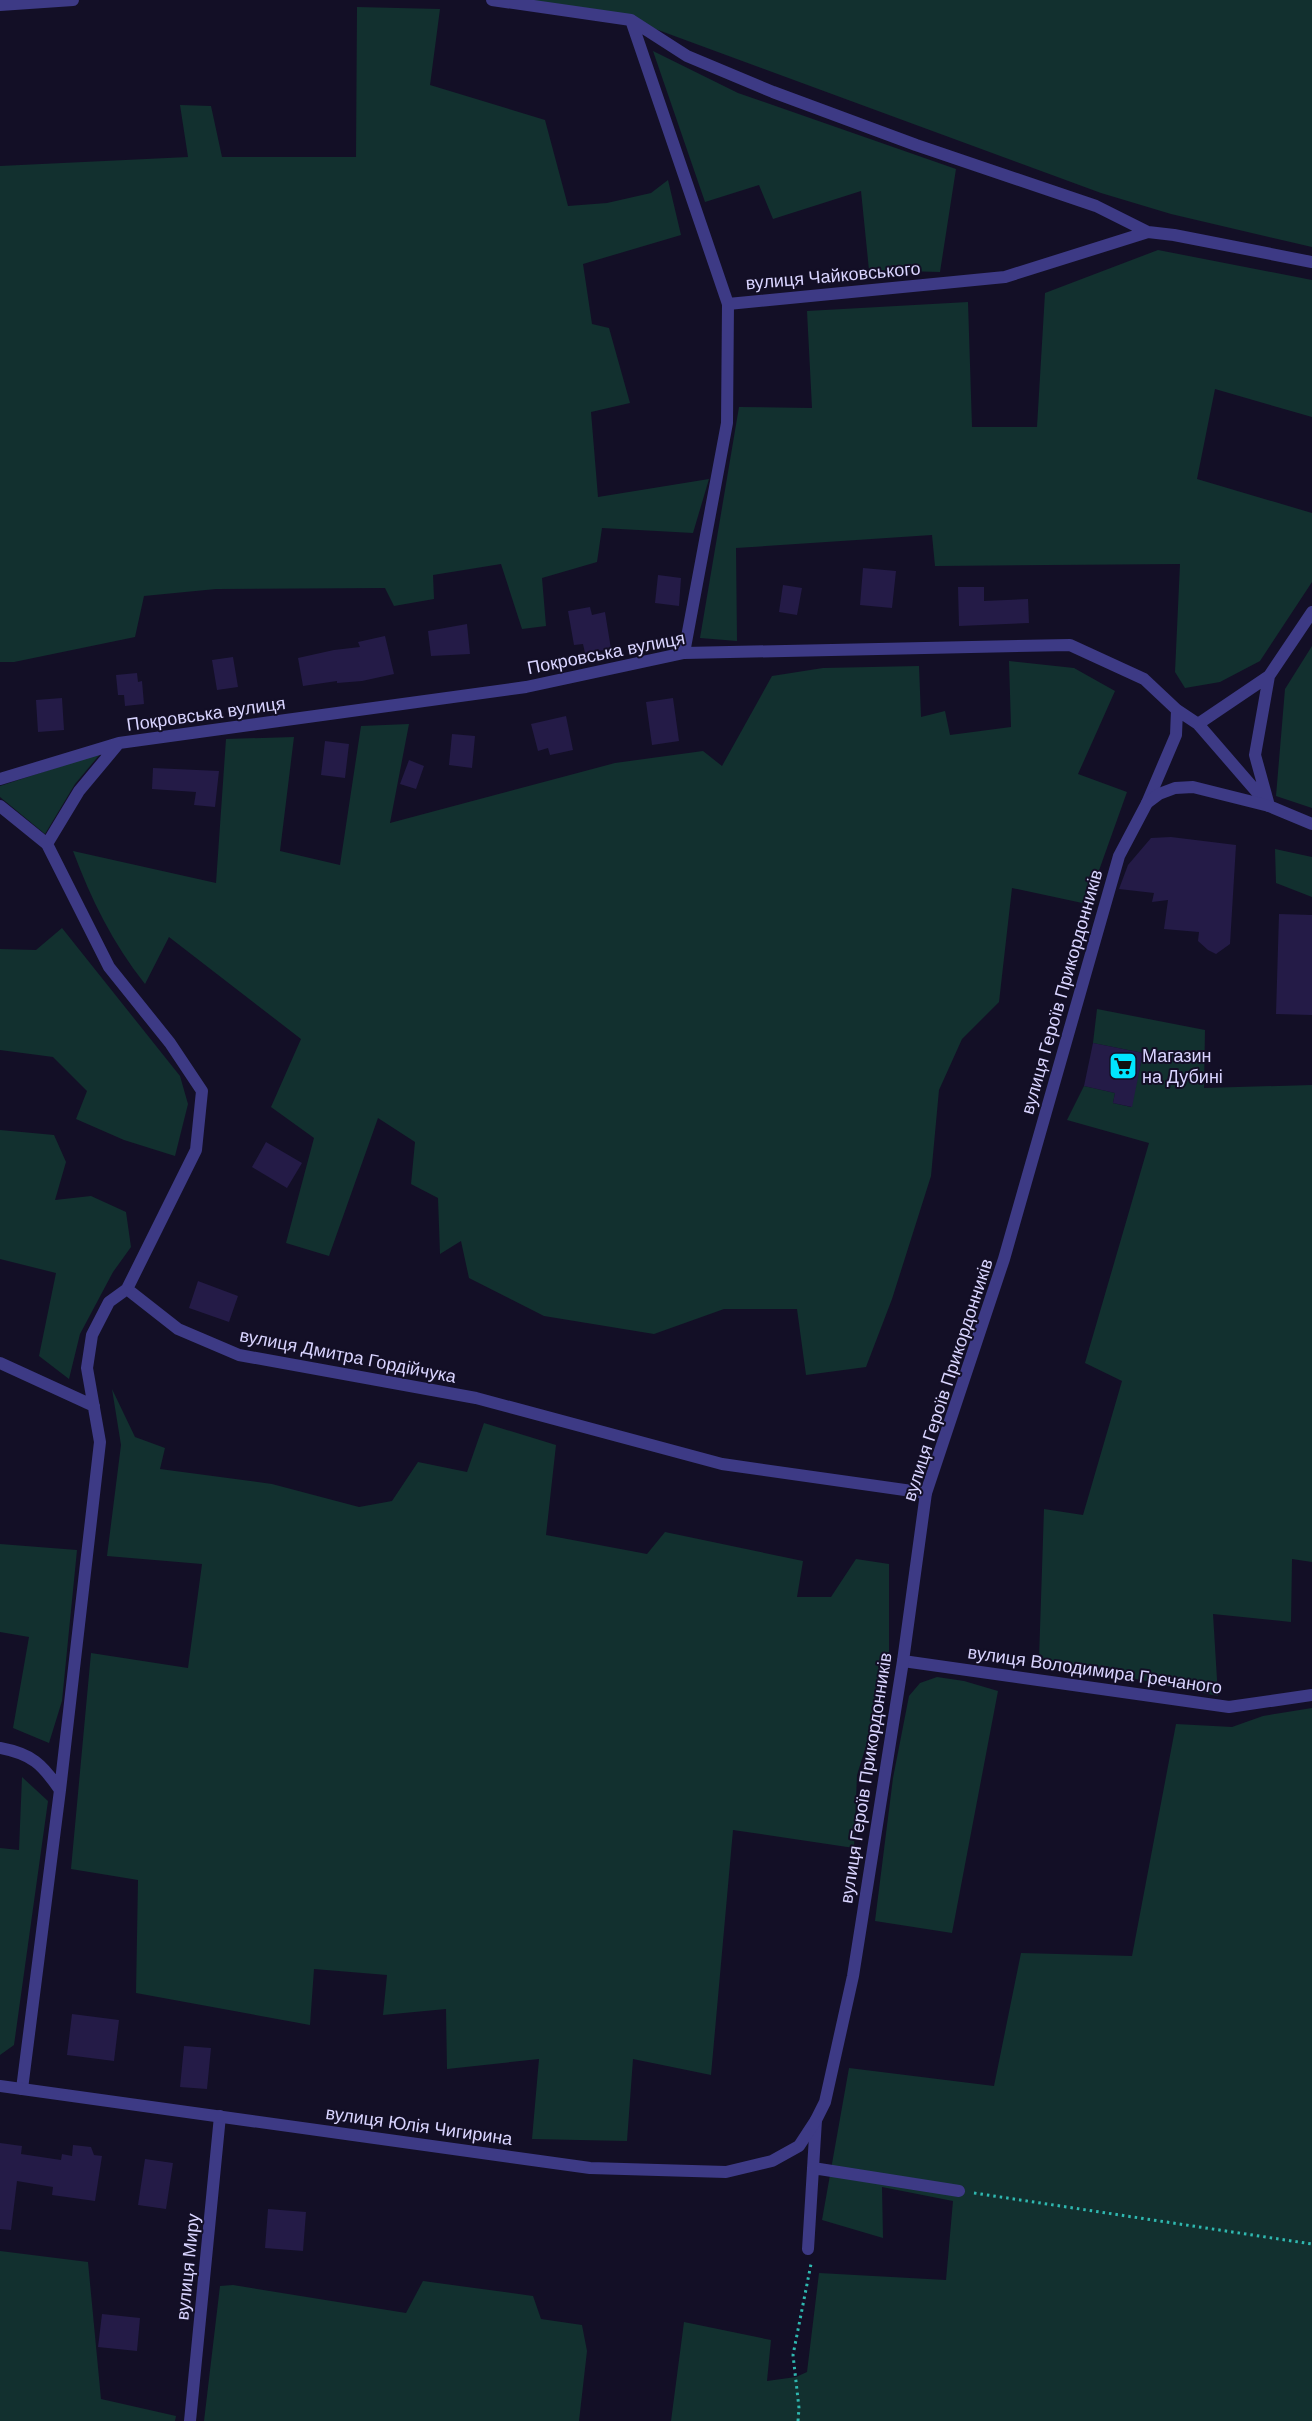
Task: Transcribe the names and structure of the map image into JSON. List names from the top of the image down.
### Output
{
  "streets": {
    "street": [
      "вулиця Чайковського",
      "Покровська вулиця",
      "вулиця Героїв Прикордонників",
      "вулиця Дмитра Гордійчука",
      "вулиця Володимира Гречаного",
      "вулиця Юлія Чигирина",
      "вулиця Миру"
    ]
  },
  "crossings": [
    ["Покровська вулиця", "вулиця Героїв Прикордонників"],
    ["вулиця Героїв Прикордонників", "вулиця Дмитра Гордійчука"],
    ["вулиця Героїв Прикордонників", "вулиця Володимира Гречаного"],
    ["вулиця Героїв Прикордонників", "вулиця Юлія Чигирина"],
    ["вулиця Юлія Чигирина", "вулиця Миру"]
  ],
  "places": {
    "supermarket": ["Магазин на Дубині"]
  }
}
